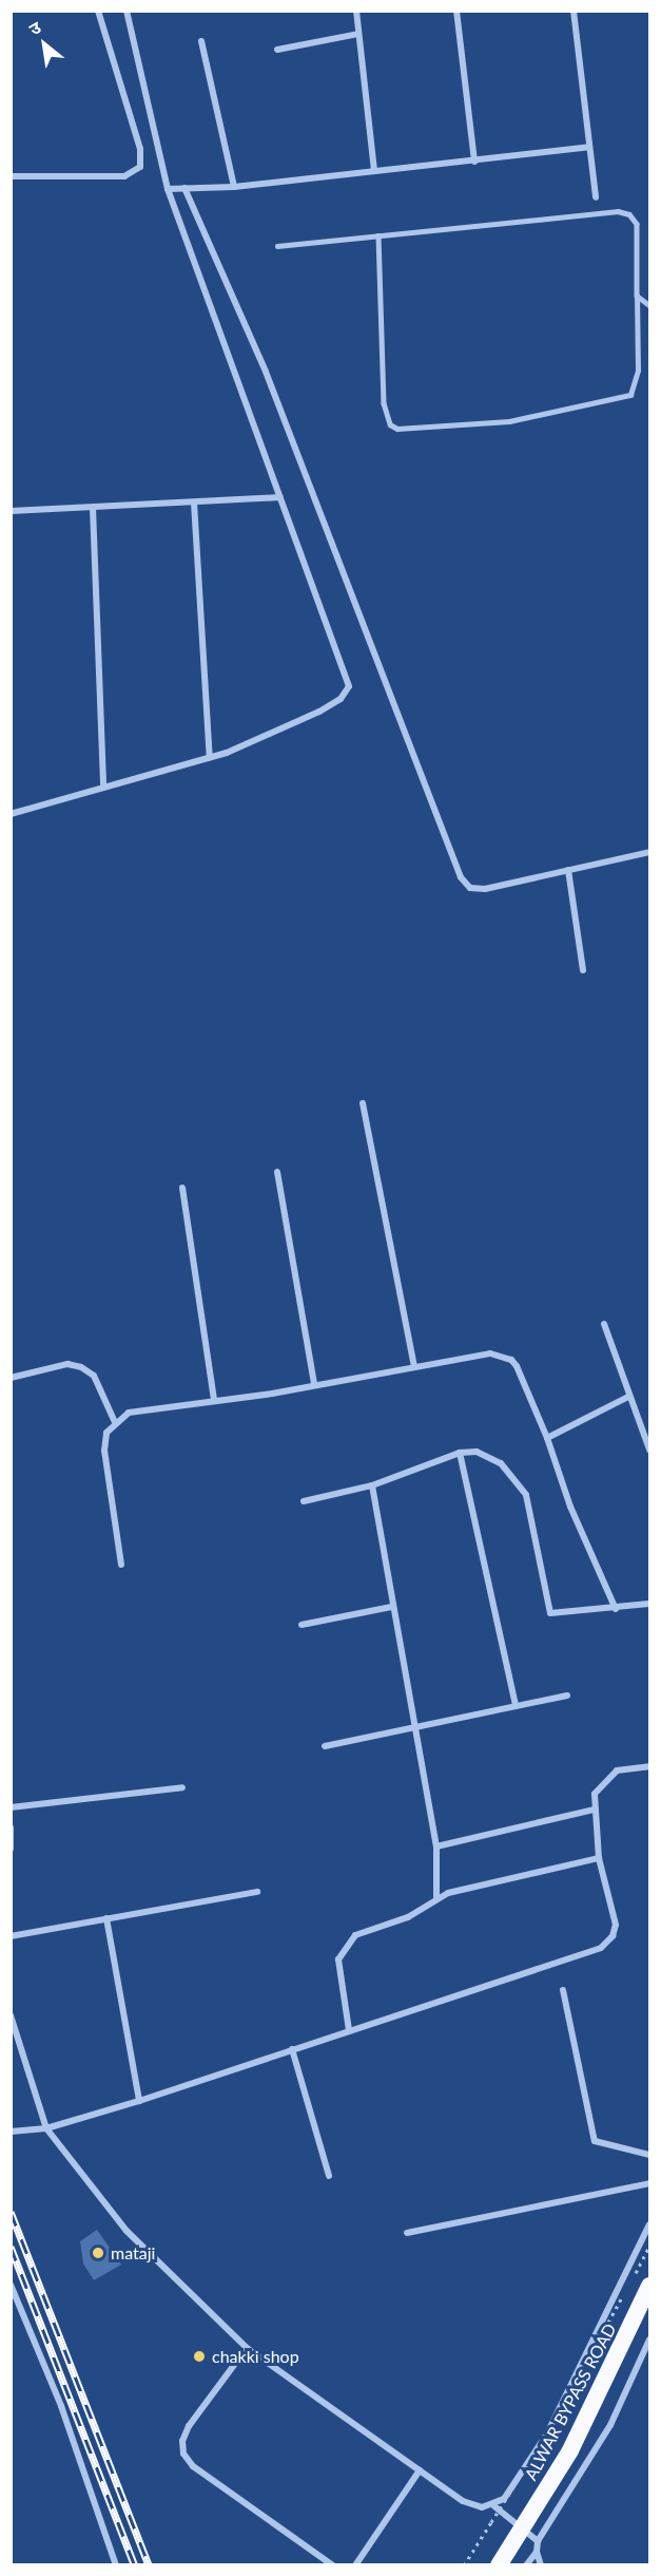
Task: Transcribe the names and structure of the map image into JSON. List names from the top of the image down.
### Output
{
  "streets": {
    "highway": ["ALWAR BYPASS ROAD"]
  },
  "places": ["mataji", "chakki shop"],
  "north": "top left"
}
